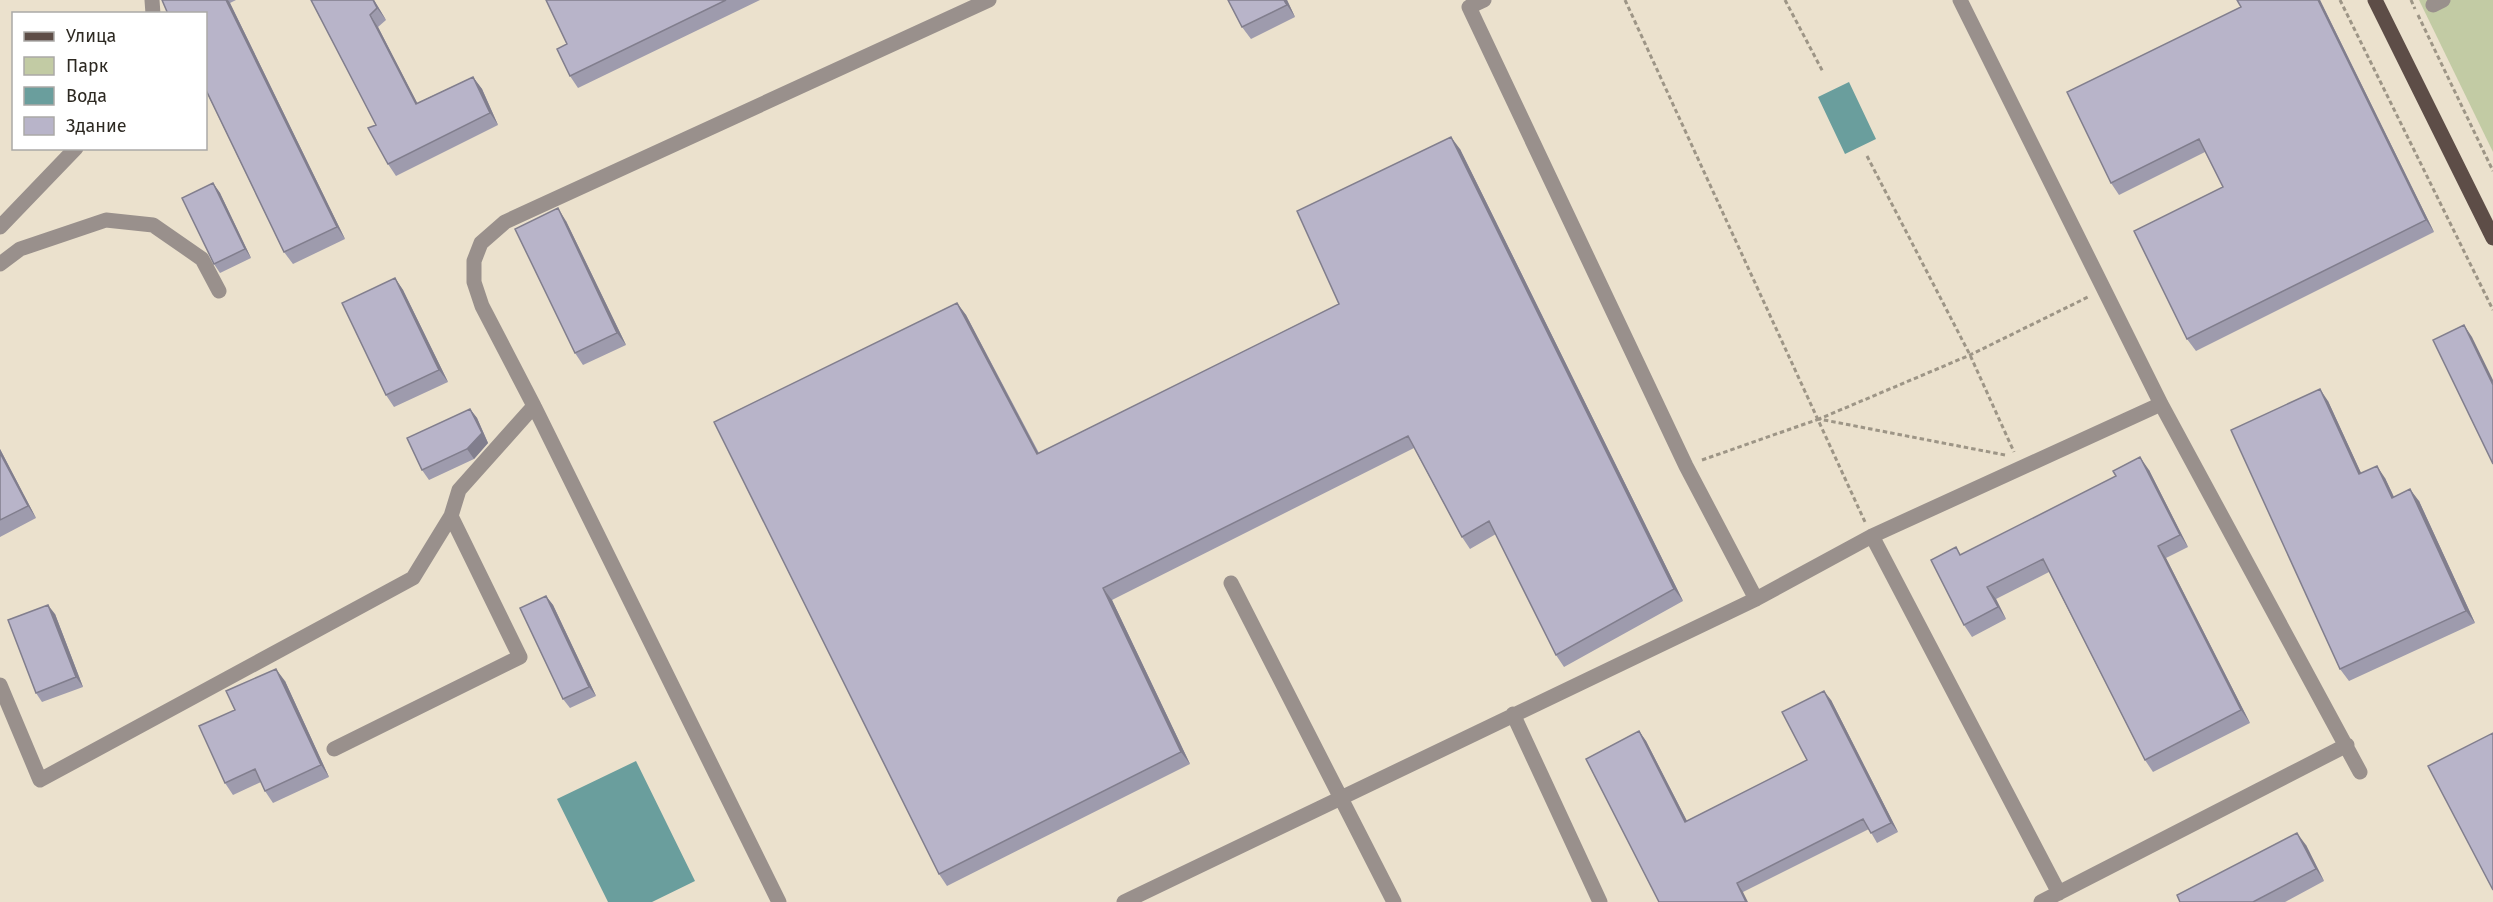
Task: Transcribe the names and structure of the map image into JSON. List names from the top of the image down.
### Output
{
  "legend": [
    "Улица",
    "Парк",
    "Вода",
    "Здание"
  ]
}
